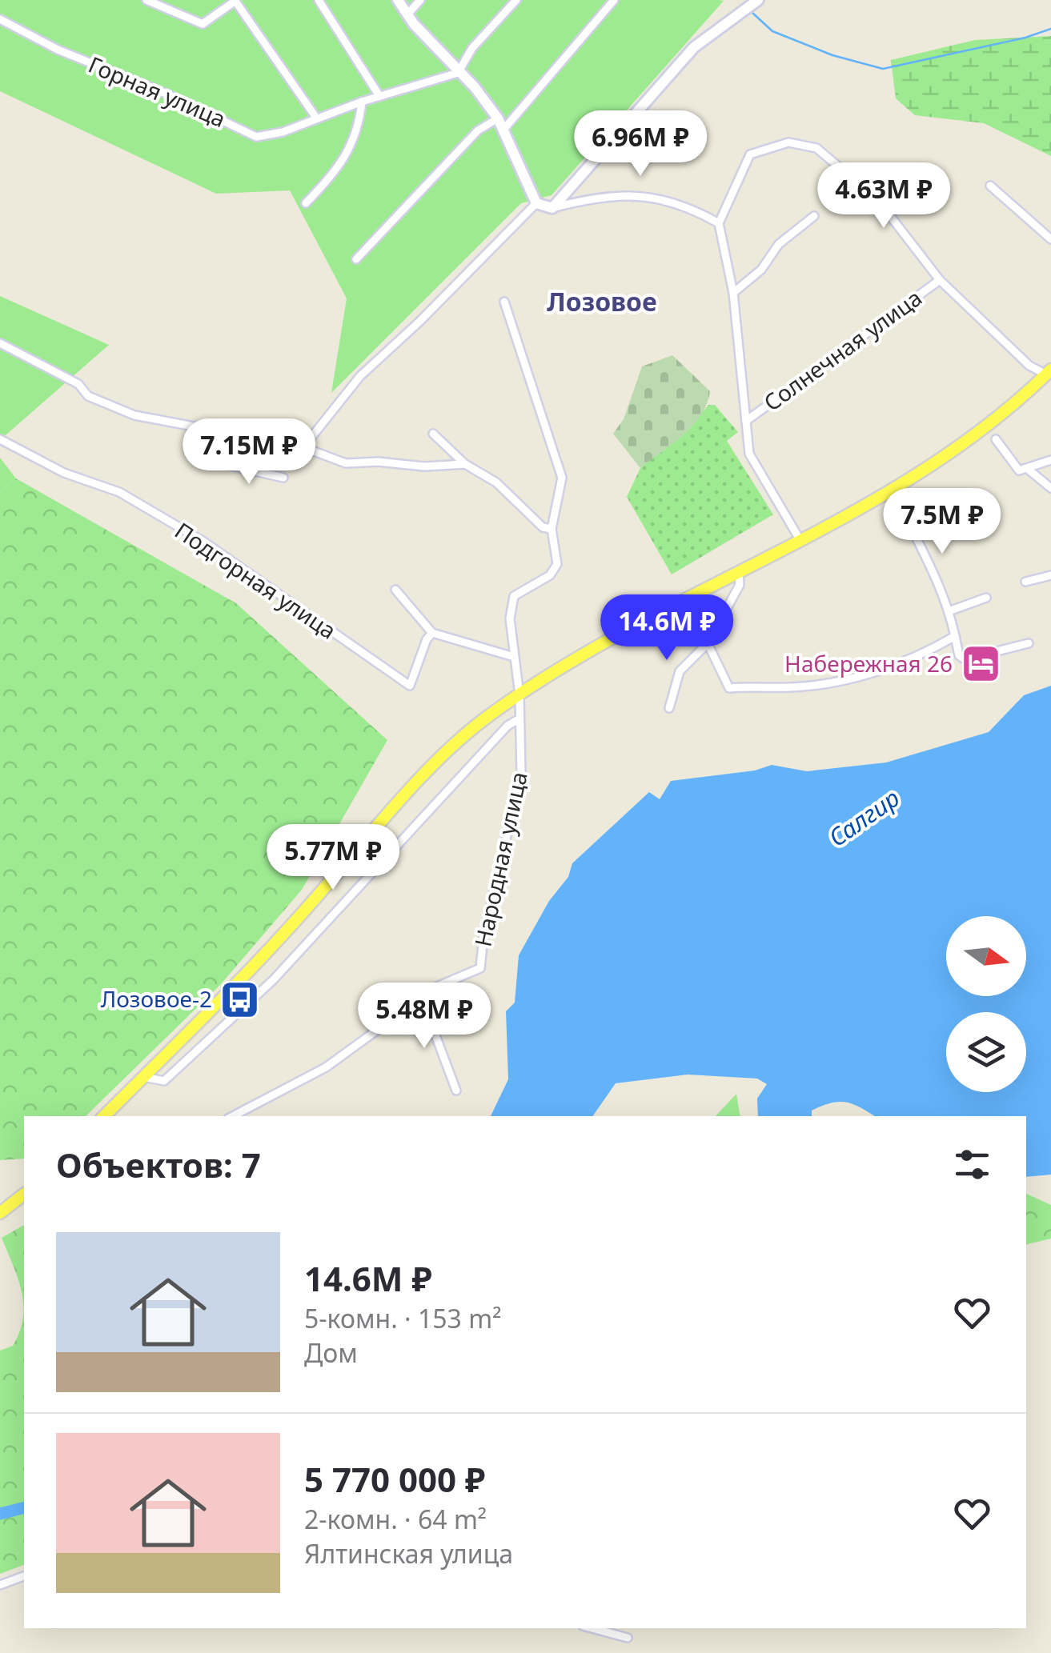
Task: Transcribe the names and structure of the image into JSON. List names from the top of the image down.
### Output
{
  "streets": {
    "street": [
      "Горная улица",
      "Солнечная улица",
      "Подгорная улица",
      "Народная улица"
    ]
  },
  "districts": ["Лозовое"],
  "water": ["Салгир"],
  "places": {
    "hotel": ["Набережная 26"],
    "bus stop": ["Лозовое-2"]
  },
  "north": "right",
  "page": {
    "price": [
      "6.96M ₽",
      "4.63M ₽",
      "7.15M ₽",
      "7.5M ₽",
      "14.6M ₽",
      "5.77M ₽",
      "5.48M ₽"
    ],
    "heading": "Объектов: 7",
    "list": [
      {
        "name": "14.6M ₽",
        "note": "5-комн. · 153 m² · Дом"
      },
      {
        "name": "5 770 000 ₽",
        "note": "2-комн. · 64 m² · Ялтинская улица"
      }
    ]
  }
}
